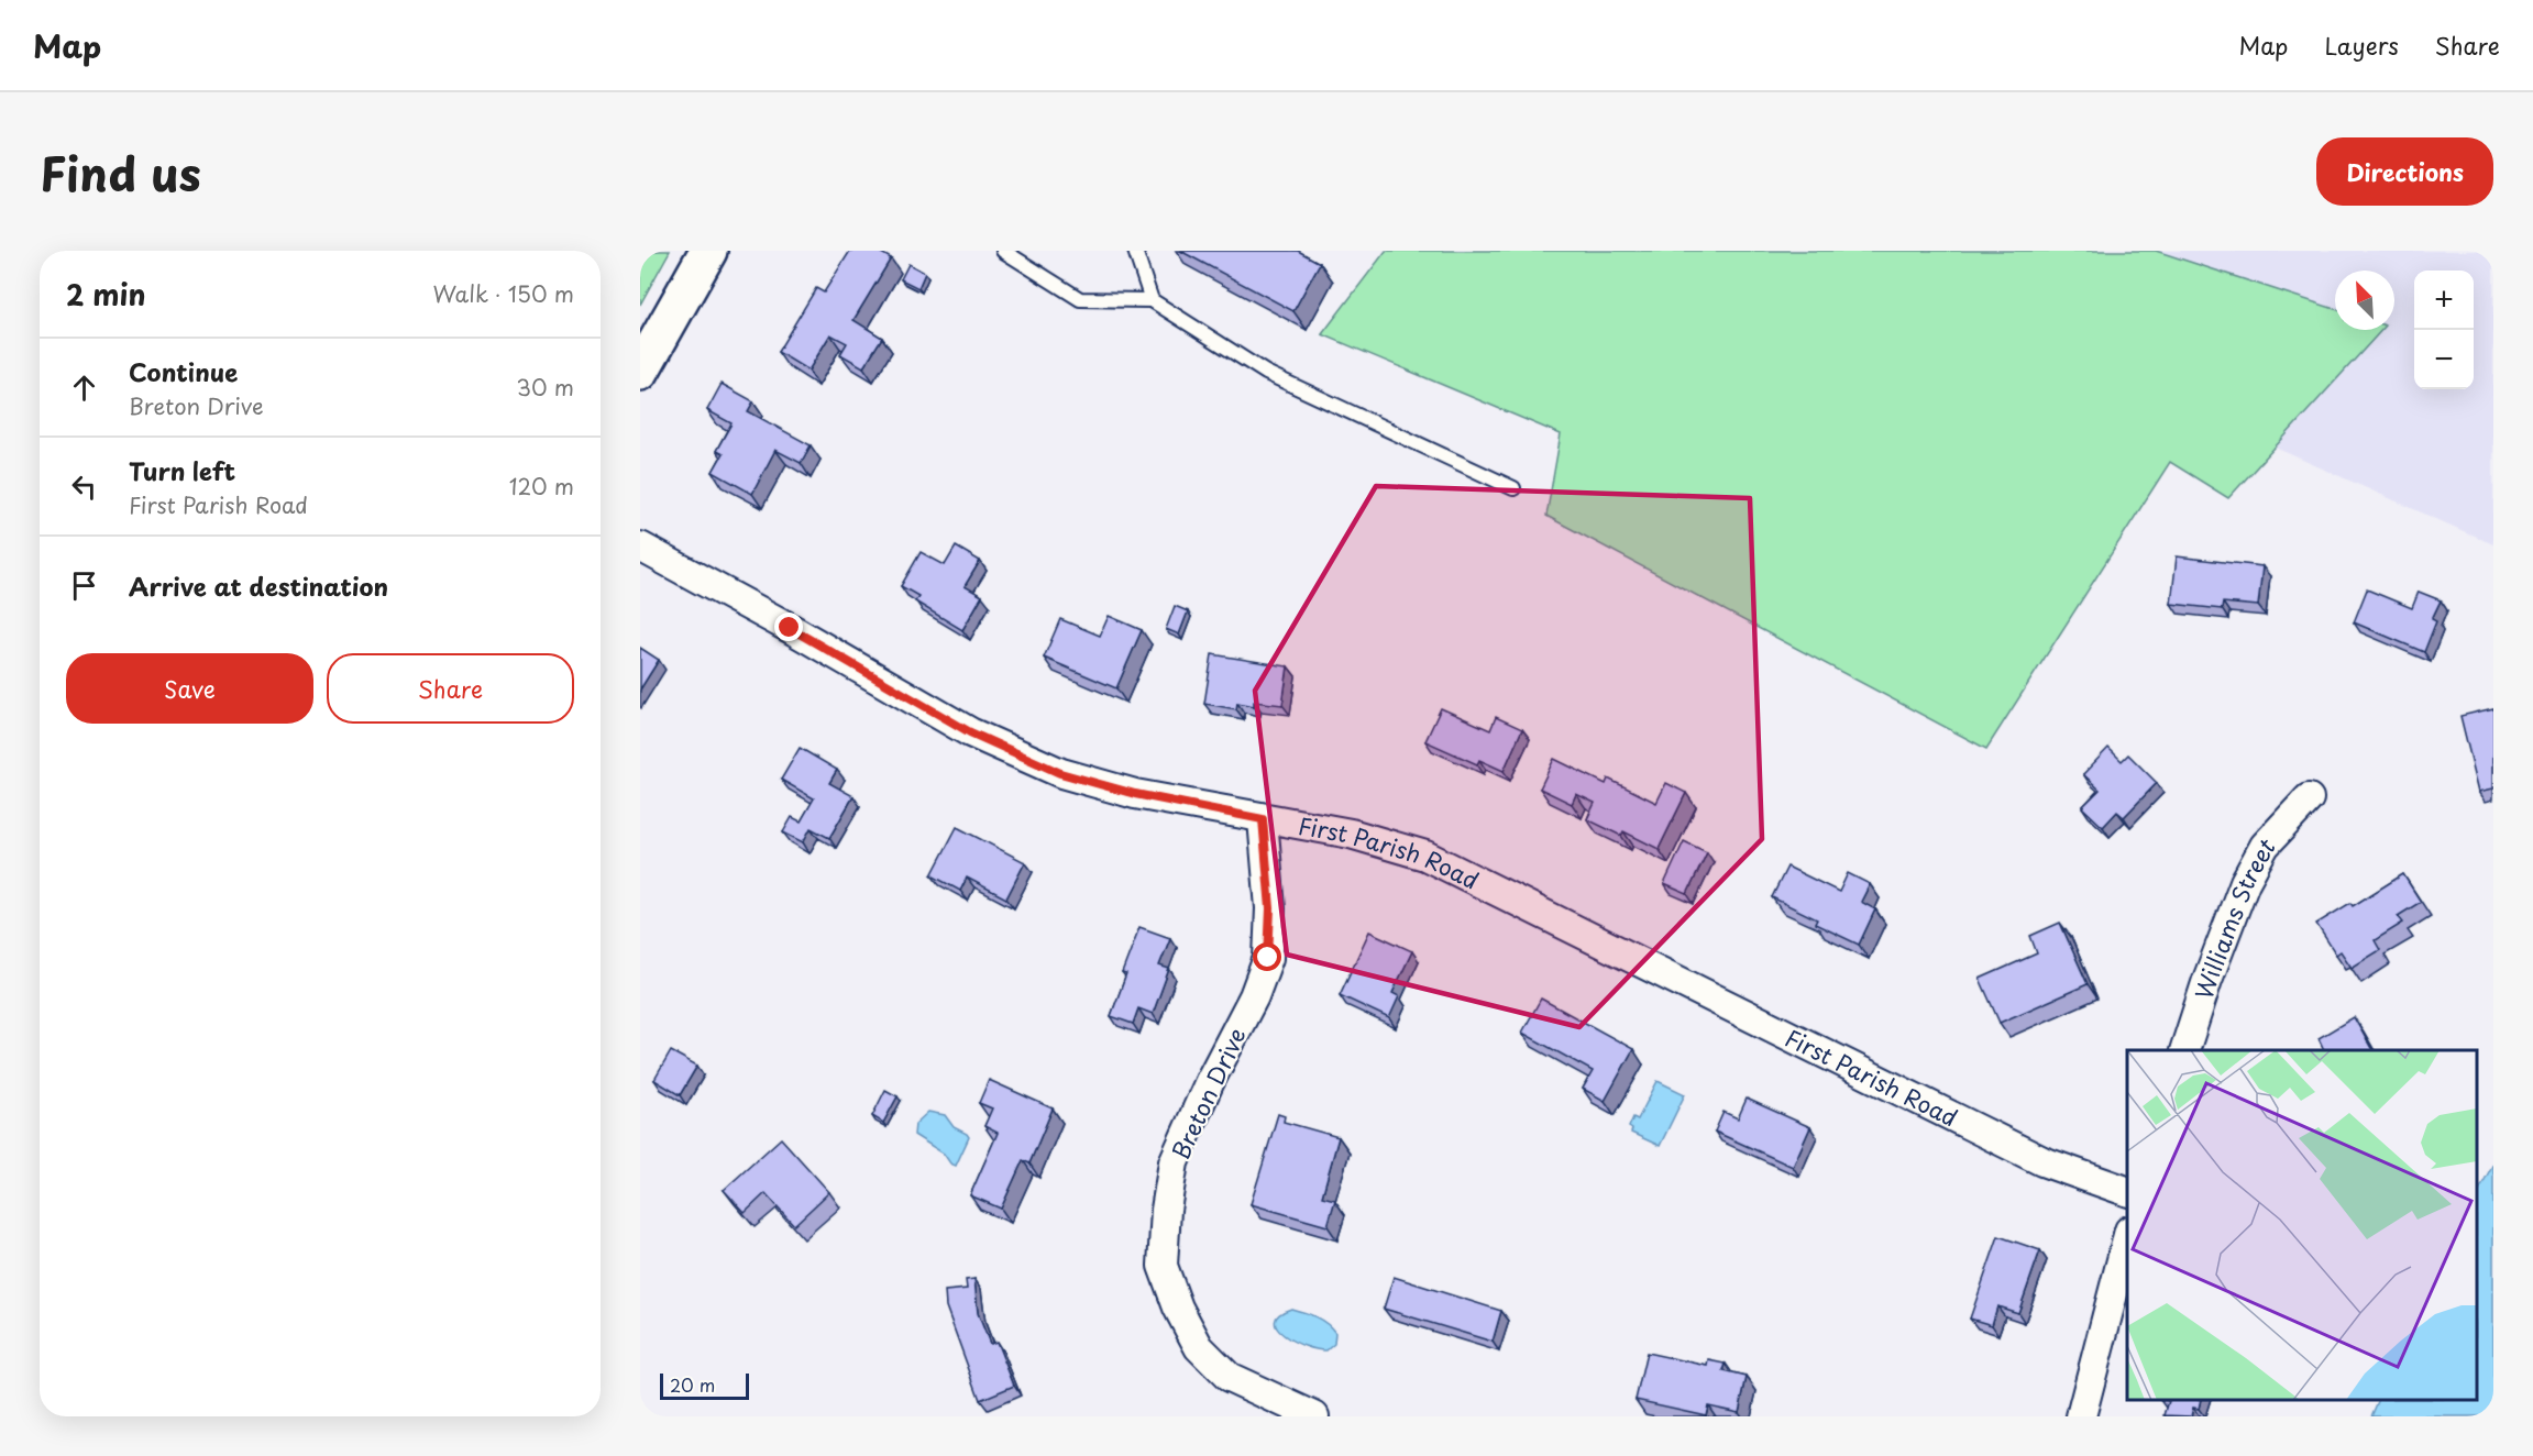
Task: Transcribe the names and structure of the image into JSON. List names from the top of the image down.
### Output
{
  "streets": {
    "street": ["First Parish Road", "Williams Street", "Breton Drive"]
  },
  "crossings": [
    ["First Parish Road", "Breton Drive"]
  ],
  "scale_bar": "20 m",
  "north": "top left",
  "page": {
    "header": "Map",
    "nav": ["Map", "Layers", "Share"],
    "title": "Find us",
    "buttons": [
      "Directions",
      ["Save", "Share"]
    ],
    "heading": ["2 min", "Walk · 150 m"],
    "map_buttons": ["+", "−"],
    "list": [
      ["Continue", "Breton Drive", "30 m"],
      ["Turn left", "First Parish Road", "120 m"],
      "Arrive at destination"
    ],
    "scale": "20 m"
  }
}
